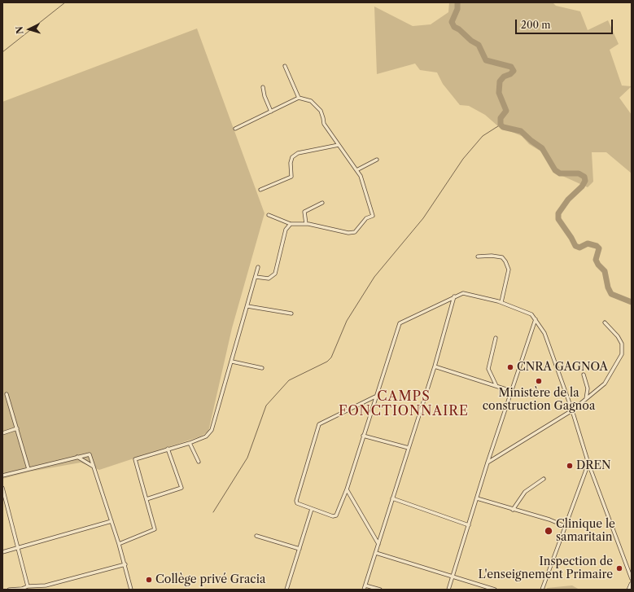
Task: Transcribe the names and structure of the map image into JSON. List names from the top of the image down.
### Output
{
  "districts": ["CAMPS FONCTIONNAIRE"],
  "places": [
    "CNRA GAGNOA",
    "Ministère de la construction Gagnoa",
    "DREN",
    "Clinique le samaritain",
    "Inspection de L'enseignement Primaire",
    "Collège privé Gracia"
  ],
  "scale_bar": "200 m",
  "north": "left"
}
